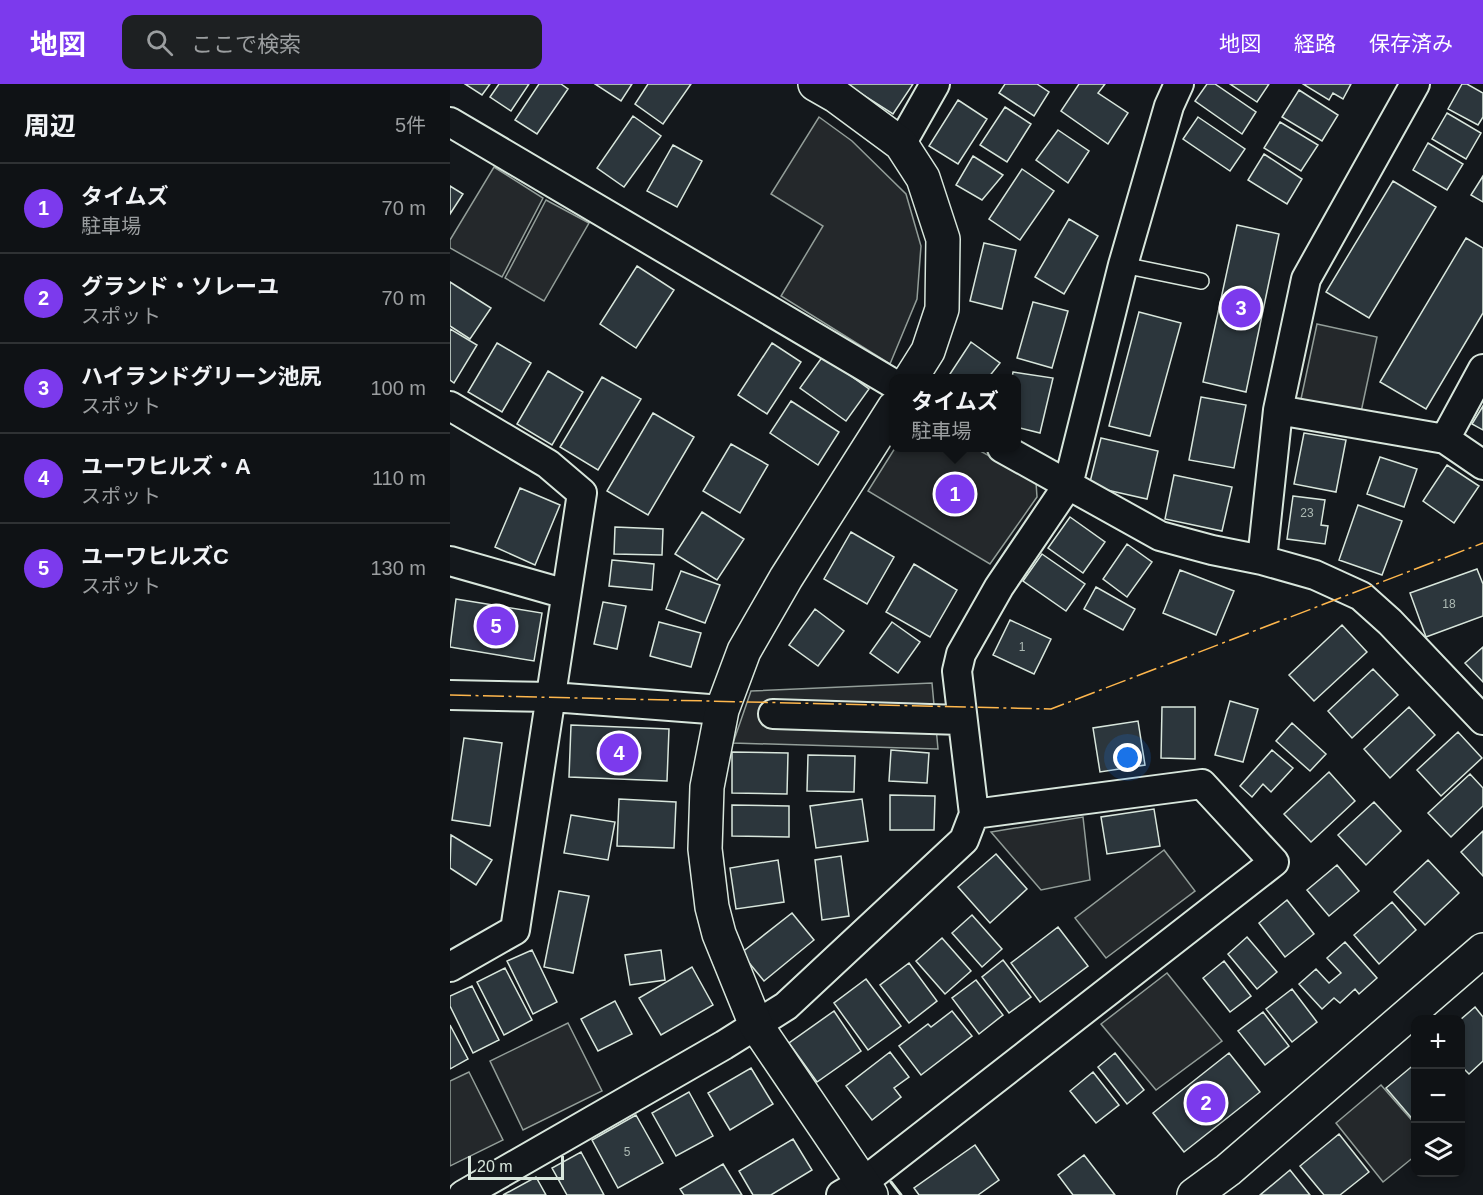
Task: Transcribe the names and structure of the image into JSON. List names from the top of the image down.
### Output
{
  "house_numbers": [
    "23",
    "18",
    "1",
    "5"
  ],
  "scale_bar": "20 m",
  "page": {
    "header": "地図",
    "search": "ここで検索",
    "nav": ["地図", "経路", "保存済み"],
    "heading": ["周辺", "5件"],
    "list": [
      {
        "mark": "1",
        "name": "タイムズ",
        "note": "駐車場",
        "value": "70 m"
      },
      {
        "mark": "2",
        "name": "グランド・ソレーユ",
        "note": "スポット",
        "value": "70 m"
      },
      {
        "mark": "3",
        "name": "ハイランドグリーン池尻",
        "note": "スポット",
        "value": "100 m"
      },
      {
        "mark": "4",
        "name": "ユーワヒルズ・A",
        "note": "スポット",
        "value": "110 m"
      },
      {
        "mark": "5",
        "name": "ユーワヒルズC",
        "note": "スポット",
        "value": "130 m"
      }
    ],
    "pins": [
      "3",
      "1",
      "5",
      "4",
      "2"
    ],
    "popup": ["タイムズ", "駐車場"],
    "map_buttons": ["+", "−"],
    "scale": "20 m"
  }
}
